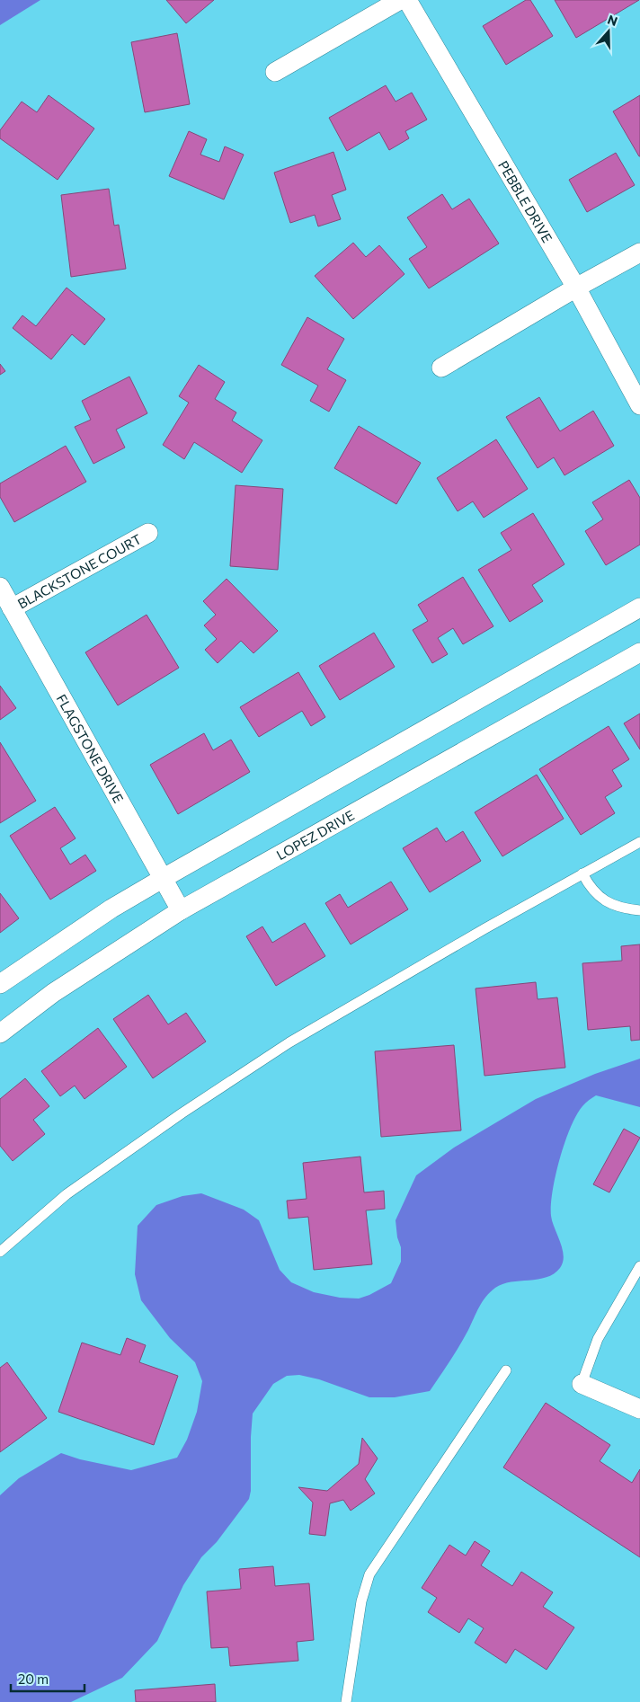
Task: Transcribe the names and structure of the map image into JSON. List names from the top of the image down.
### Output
{
  "streets": {
    "street": [
      "PEBBLE DRIVE",
      "BLACKSTONE COURT",
      "FLAGSTONE DRIVE",
      "LOPEZ DRIVE"
    ]
  },
  "crossings": [
    ["BLACKSTONE COURT", "FLAGSTONE DRIVE"],
    ["FLAGSTONE DRIVE", "LOPEZ DRIVE"]
  ],
  "scale_bar": "20 m",
  "north": "top"
}
